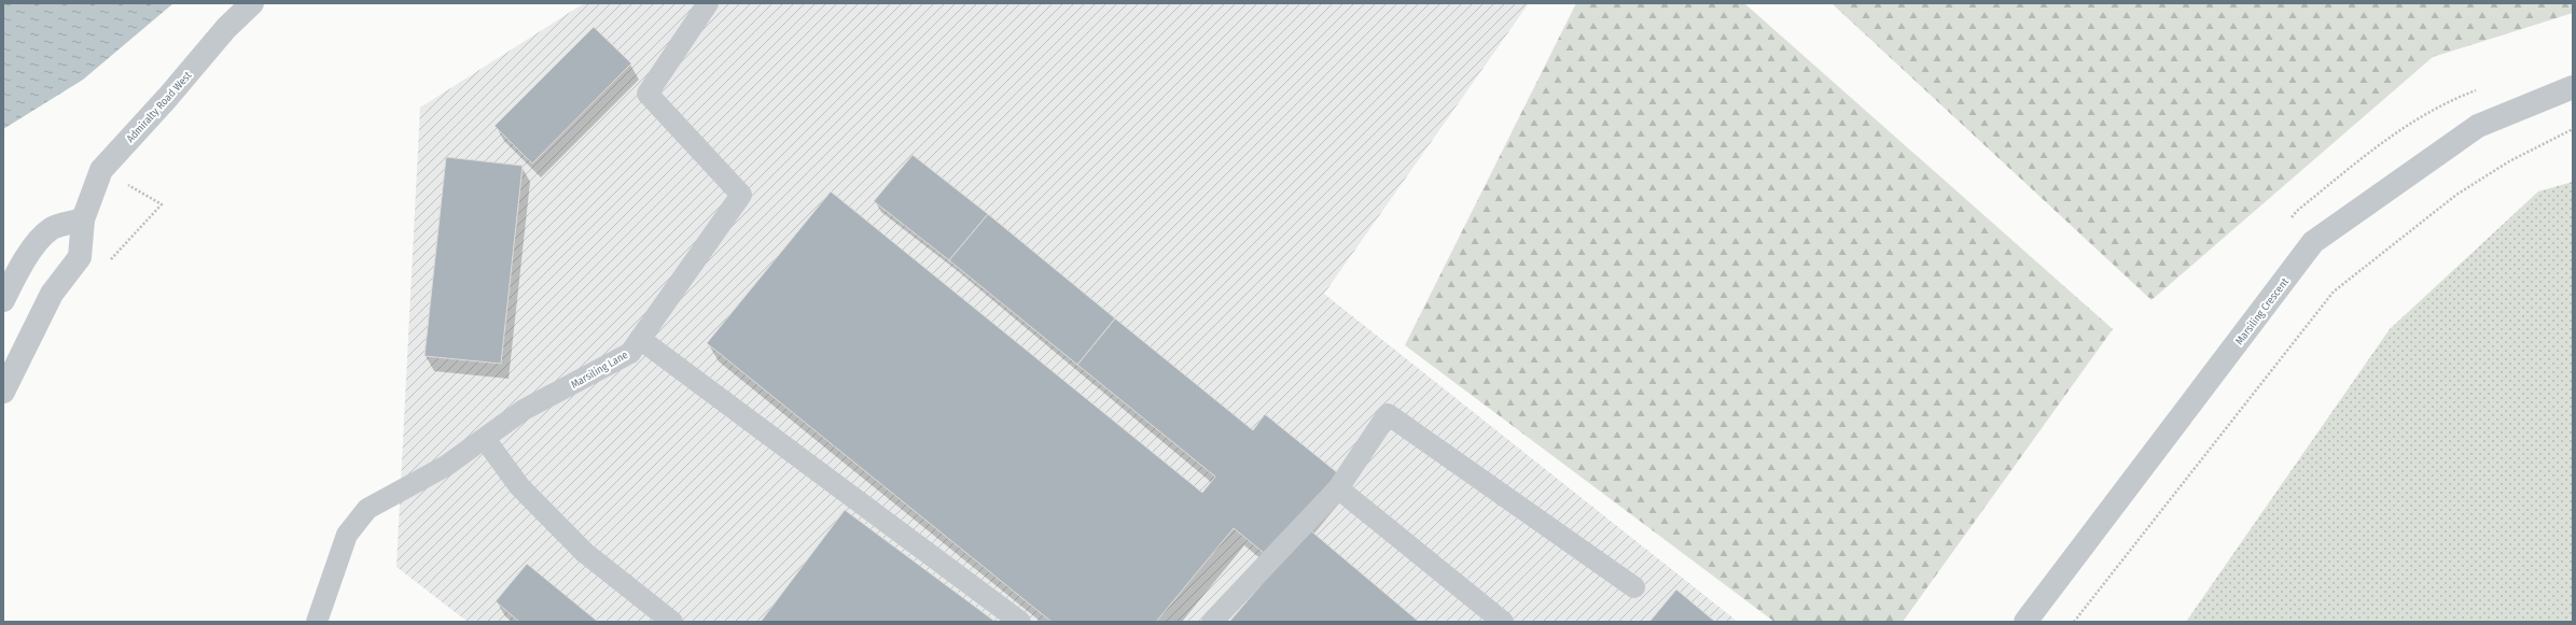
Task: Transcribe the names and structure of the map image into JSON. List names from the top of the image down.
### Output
{
  "streets": {
    "street": ["Admiralty Road West", "Marsiling Crescent"],
    "lane": ["Marsiling Lane"]
  }
}
